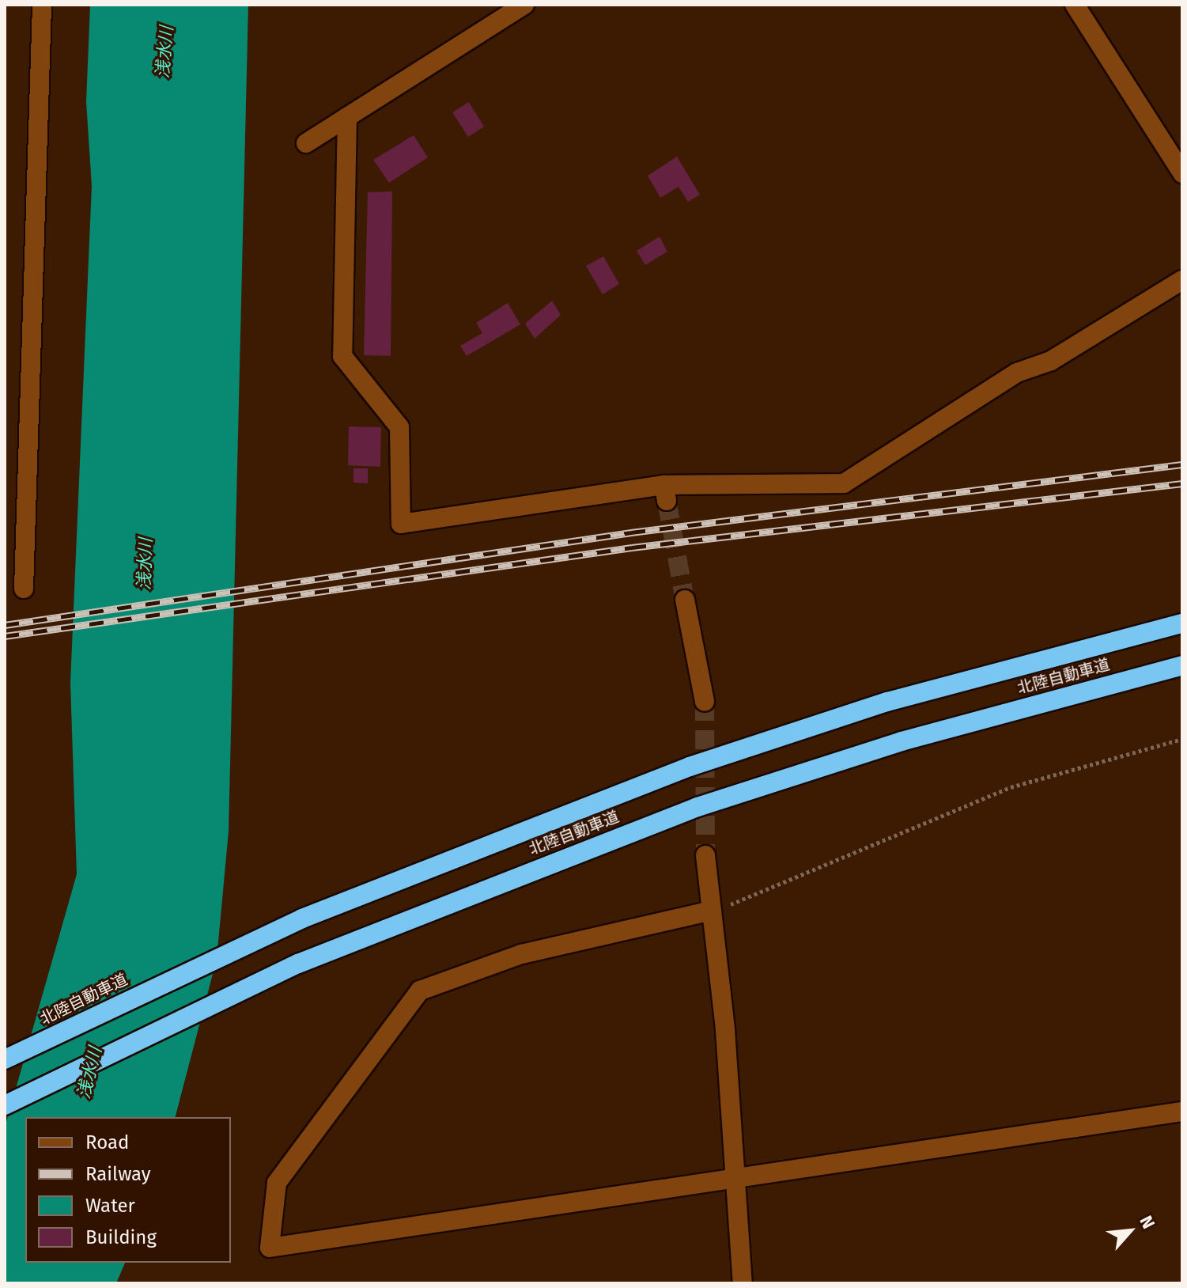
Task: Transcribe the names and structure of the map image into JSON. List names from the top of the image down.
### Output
{
  "streets": {
    "highway": ["北陸自動車道"]
  },
  "water": ["浅水川"],
  "legend": [
    "Road",
    "Railway",
    "Water",
    "Building"
  ],
  "north": "top right"
}
